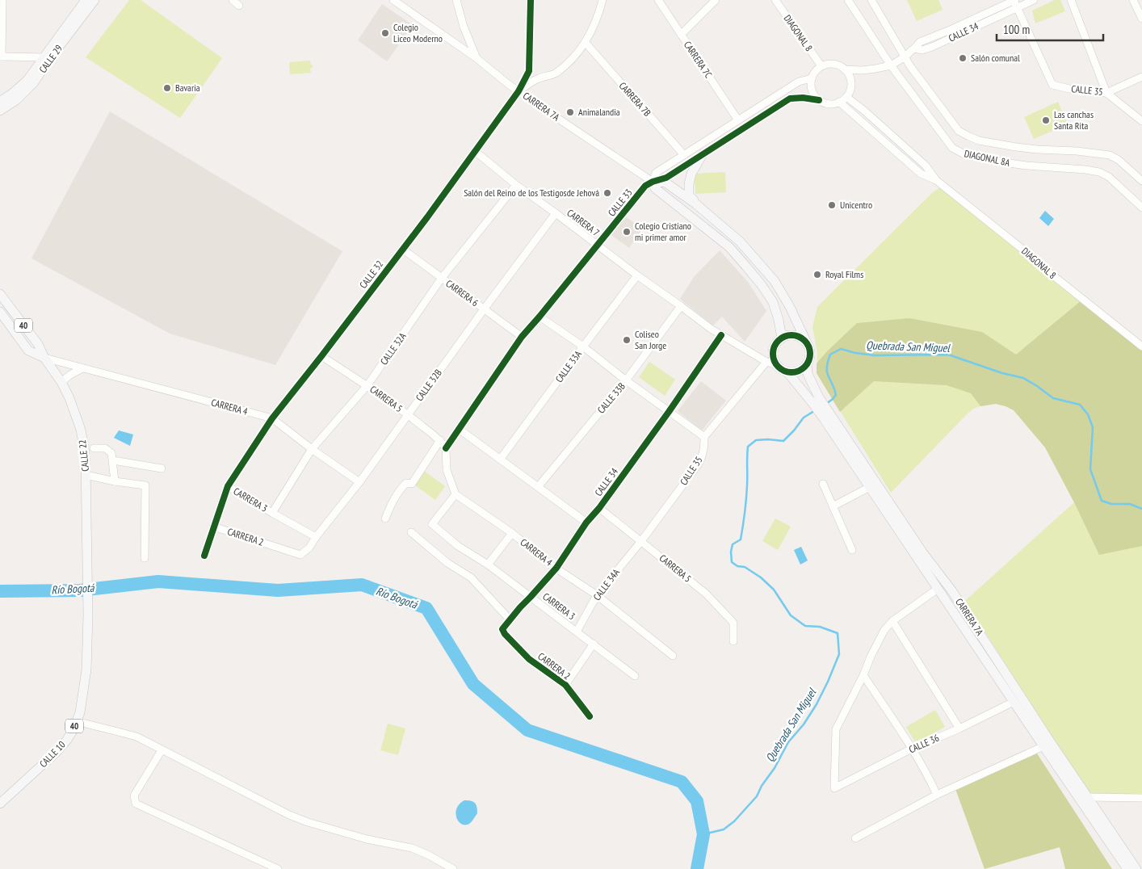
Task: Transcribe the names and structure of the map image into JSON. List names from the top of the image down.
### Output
{
  "streets": {
    "main road": [
      "CALLE 29",
      "CARRERA 7A",
      "40",
      "CALLE 22",
      "CALLE 10"
    ],
    "street": [
      "CALLE 34",
      "DIAGONAL 8",
      "CARRERA 7C",
      "CALLE 35",
      "CARRERA 7B",
      "DIAGONAL 8A",
      "CALLE 33",
      "CARRERA 7",
      "CALLE 32",
      "CARRERA 6",
      "CALLE 32A",
      "CALLE 33A",
      "CALLE 32B",
      "CALLE 33B",
      "CARRERA 5",
      "CARRERA 4",
      "CARRERA 3",
      "CARRERA 2",
      "CALLE 34A",
      "CALLE 36"
    ]
  },
  "crossings": [
    ["CALLE 34", "DIAGONAL 8"],
    ["CALLE 34", "CALLE 35"],
    ["CALLE 34", "DIAGONAL 8A"],
    ["CALLE 34", "CALLE 33"],
    ["CALLE 34", "CARRERA 7"],
    ["CALLE 34", "CARRERA 5"],
    ["CALLE 34", "CARRERA 4"],
    ["CALLE 34", "CARRERA 3"],
    ["CALLE 34", "CARRERA 2"],
    ["DIAGONAL 8", "CALLE 33"],
    ["CARRERA 7C", "CALLE 33"],
    ["CALLE 35", "CARRERA 5"],
    ["CALLE 35", "CALLE 34A"],
    ["CARRERA 7B", "CALLE 33"],
    ["CARRERA 7A", "CALLE 33"],
    ["CARRERA 7A", "CARRERA 7"],
    ["CARRERA 7A", "CALLE 32"],
    ["CARRERA 7A", "CALLE 36"],
    ["CALLE 33", "CARRERA 7"],
    ["CALLE 33", "CARRERA 6"],
    ["CALLE 33", "CARRERA 5"],
    ["CARRERA 7", "CALLE 32"],
    ["CARRERA 7", "CALLE 32A"],
    ["CARRERA 7", "CALLE 33A"],
    ["CARRERA 7", "CALLE 32B"],
    ["CARRERA 7", "CALLE 33B"],
    ["CALLE 32", "CARRERA 6"],
    ["CALLE 32", "CARRERA 5"],
    ["CALLE 32", "CARRERA 4"],
    ["CALLE 32", "CARRERA 3"],
    ["CALLE 32", "CARRERA 2"],
    ["CARRERA 6", "CALLE 32A"],
    ["CARRERA 6", "CALLE 32B"],
    ["CALLE 32A", "CARRERA 5"],
    ["CALLE 32A", "CARRERA 4"],
    ["CALLE 32A", "CARRERA 3"],
    ["CALLE 32B", "CARRERA 5"],
    ["CALLE 32B", "CARRERA 4"],
    ["CALLE 32B", "CARRERA 3"],
    ["CALLE 32B", "CARRERA 2"],
    ["CARRERA 5", "CALLE 34A"],
    ["CARRERA 4", "CALLE 22"],
    ["CARRERA 4", "CARRERA 3"],
    ["CARRERA 4", "CALLE 34A"],
    ["CALLE 22", "CALLE 10"],
    ["CARRERA 3", "CALLE 34A"]
  ],
  "water": ["Quebrada San Miguel", "Río Bogotá"],
  "places": [
    "Colegio Liceo Moderno",
    "Salón comunal",
    "Bavaria",
    "Animalandia",
    "Las canchas Santa Rita",
    "Salón del Reino de los Testigosde Jehová",
    "Unicentro",
    "Colegio Cristiano mi primer amor",
    "Royal Films",
    "Coliseo San Jorge"
  ],
  "scale_bar": "100 m"
}
